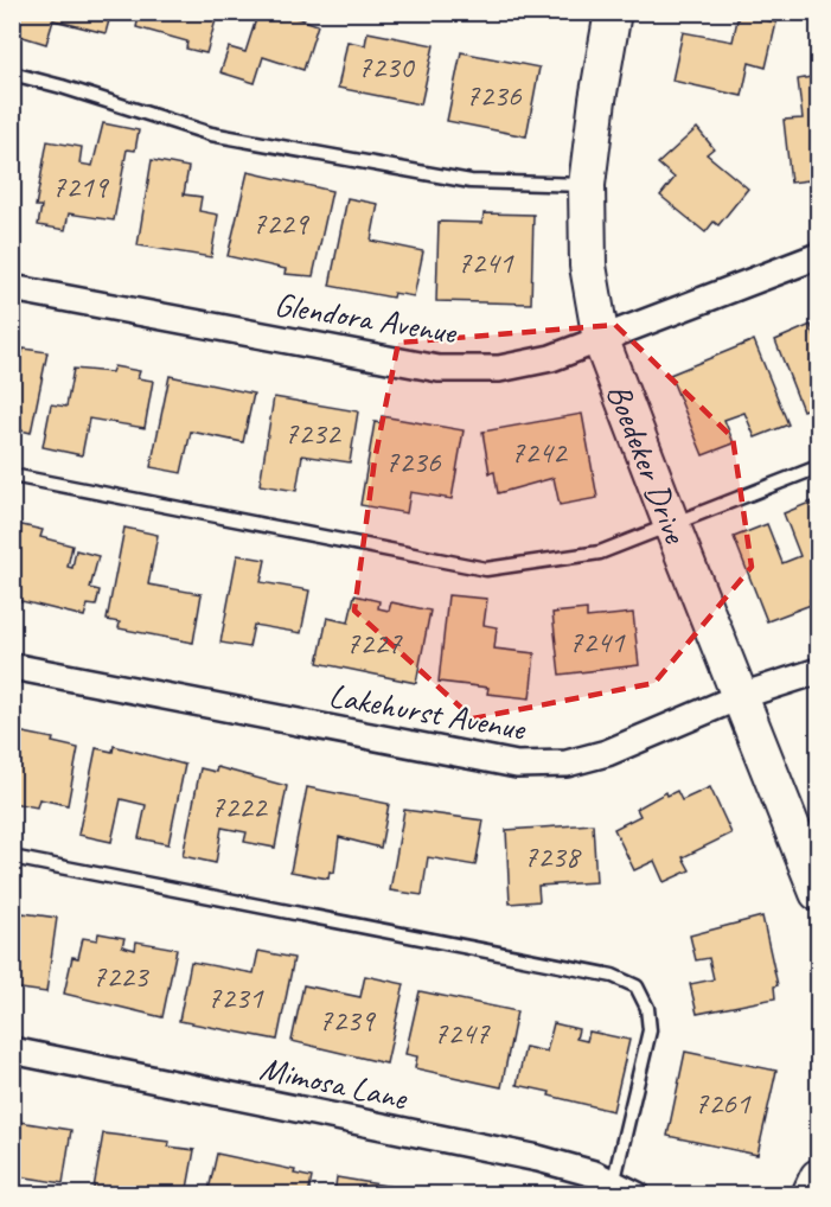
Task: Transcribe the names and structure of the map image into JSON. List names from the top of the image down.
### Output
{
  "streets": {
    "street": [
      "Glendora Avenue",
      "Boedeker Drive",
      "Lakehurst Avenue",
      "Mimosa Lane"
    ]
  },
  "crossings": [
    ["Glendora Avenue", "Boedeker Drive"],
    ["Boedeker Drive", "Lakehurst Avenue"]
  ],
  "house_numbers": [
    "7230",
    "7236",
    "7219",
    "7229",
    "7241",
    "7232",
    "7242",
    "7236",
    "7241",
    "7227",
    "7222",
    "7238",
    "7223",
    "7231",
    "7239",
    "7247",
    "7261"
  ]
}
